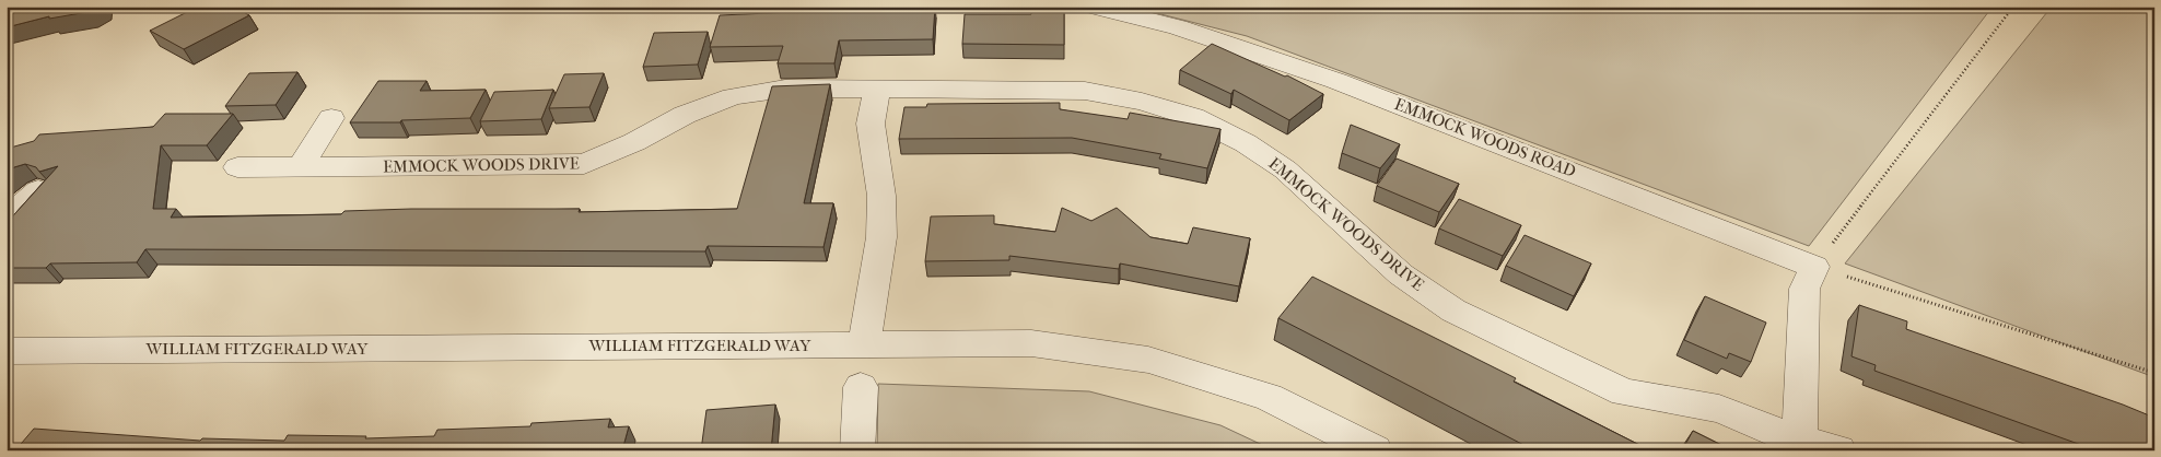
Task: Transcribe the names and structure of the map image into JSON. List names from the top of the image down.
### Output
{
  "streets": {
    "street": ["EMMOCK WOODS ROAD", "EMMOCK WOODS DRIVE", "WILLIAM FITZGERALD WAY"]
  }
}
